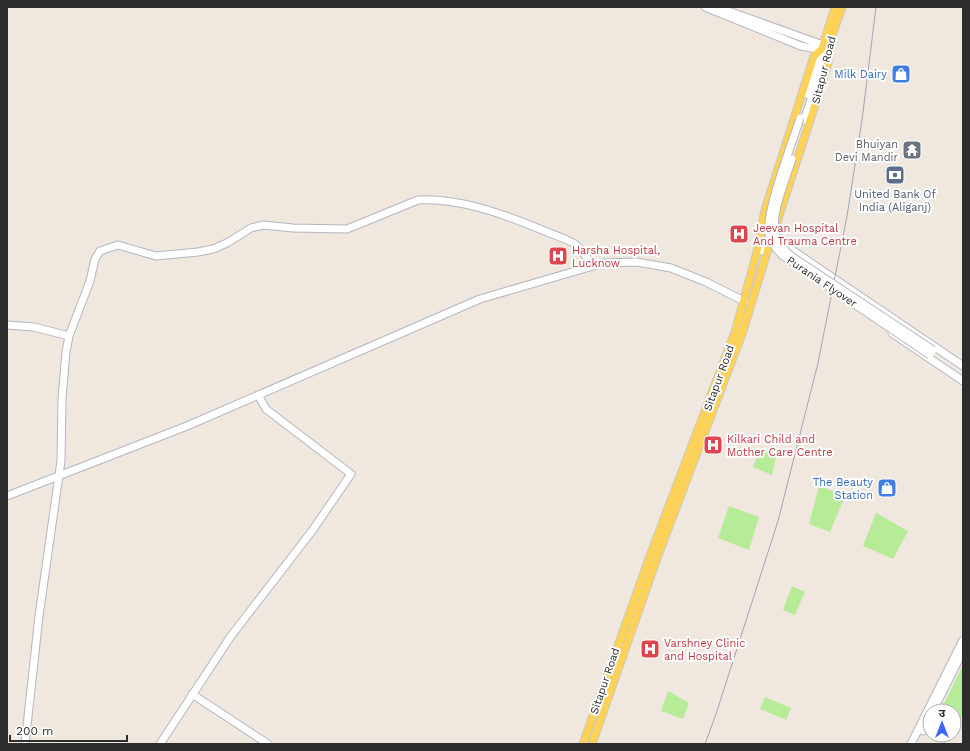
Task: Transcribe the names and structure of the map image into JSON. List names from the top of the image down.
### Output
{
  "streets": {
    "main road": ["Sitapur Road"],
    "street": ["Purania Flyover"]
  },
  "crossings": [
    ["Sitapur Road", "Purania Flyover"]
  ],
  "places": {
    "shop": ["Milk Dairy", "The Beauty Station"],
    "temple": ["Bhuiyan Devi Mandir"],
    "bank": ["United Bank Of India (Aliganj)"],
    "hospital": [
      "Jeevan Hospital And Trauma Centre",
      "Harsha Hospital, Lucknow",
      "Kilkari Child and Mother Care Centre",
      "Varshney Clinic and Hospital"
    ]
  },
  "scale_bar": "200 m",
  "north": "top"
}
